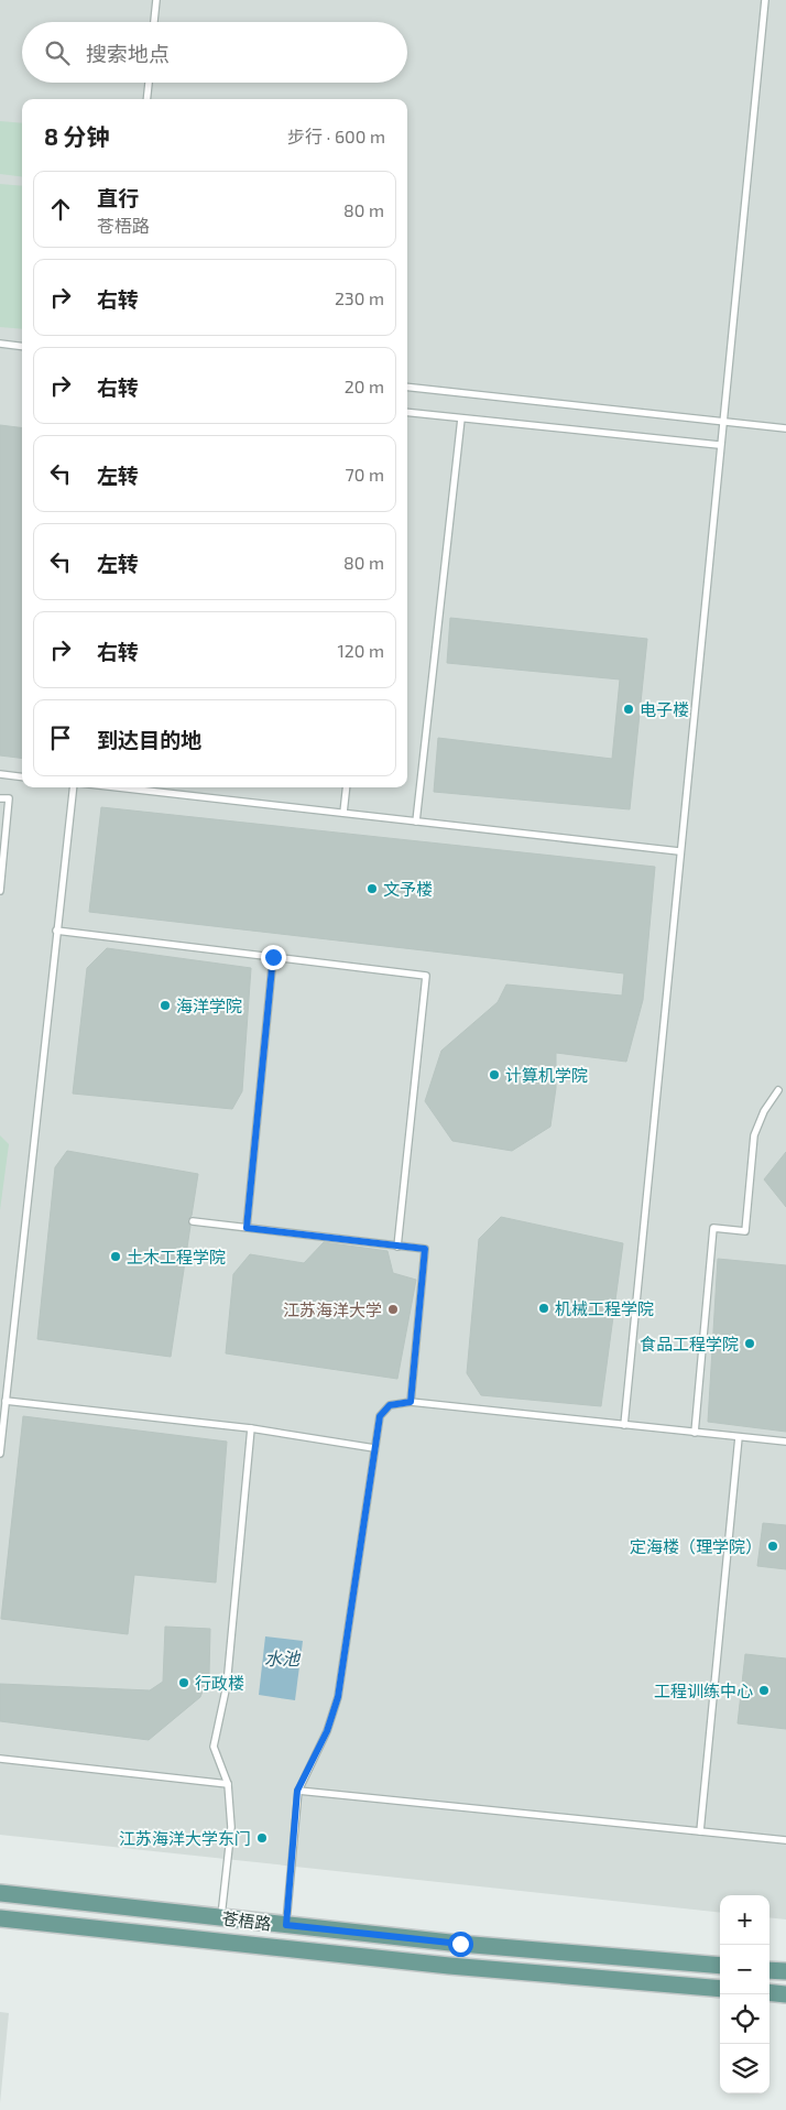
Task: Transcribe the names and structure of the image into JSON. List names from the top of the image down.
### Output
{
  "streets": {
    "main road": ["苍梧路"]
  },
  "water": ["水池"],
  "places": [
    "电子楼",
    "文予楼",
    "海洋学院",
    "计算机学院",
    "土木工程学院",
    "机械工程学院",
    "江苏海洋大学",
    "食品工程学院",
    "定海楼（理学院）",
    "行政楼",
    "工程训练中心",
    "江苏海洋大学东门"
  ],
  "page": {
    "search": "搜索地点",
    "heading": ["8 分钟", "步行 · 600 m"],
    "list": [
      ["直行", "苍梧路", "80 m"],
      ["右转", "230 m"],
      ["右转", "20 m"],
      ["左转", "70 m"],
      ["左转", "80 m"],
      ["右转", "120 m"],
      "到达目的地"
    ],
    "map_buttons": ["+", "−"]
  }
}
